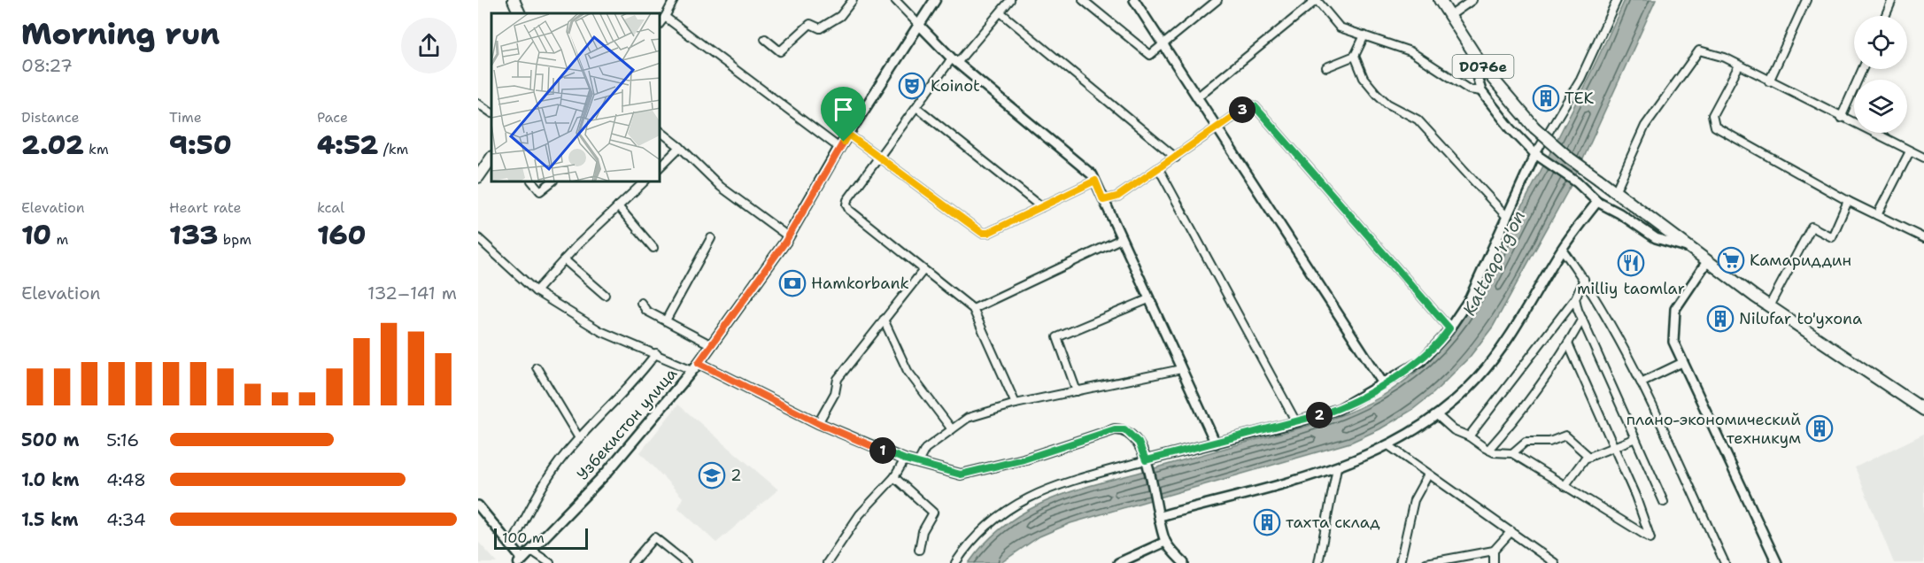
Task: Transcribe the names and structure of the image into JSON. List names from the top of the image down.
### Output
{
  "streets": {
    "main road": ["D076e", "Узбекистон улица"]
  },
  "water": ["Kattaqo'rg'on"],
  "places": {
    "theatre": ["Koinot"],
    "building": [
      "TEK",
      "Nilufar to'yxona",
      "плано-экономический техникум",
      "тахта склад"
    ],
    "supermarket": ["Камариддин"],
    "restaurant": ["milliy taomlar"],
    "bank": ["Hamkorbank"],
    "school or university": ["2"]
  },
  "scale_bar": "100 m",
  "page": {
    "heading": ["Morning run", "08:27"],
    "stats": [
      ["Distance", "2.02 km"],
      ["Time", "9:50"],
      ["Pace", "4:52 /km"],
      ["Elevation", "10 m"],
      ["Heart rate", "133 bpm"],
      ["kcal", "160"]
    ],
    "pins": ["3", "2", "1"],
    "chart": ["Elevation", "132–141 m"],
    "list": [
      {
        "name": "500 m",
        "note": "5:16"
      },
      {
        "name": "1.0 km",
        "note": "4:48"
      },
      {
        "name": "1.5 km",
        "note": "4:34"
      }
    ],
    "scale": "100 m"
  }
}
